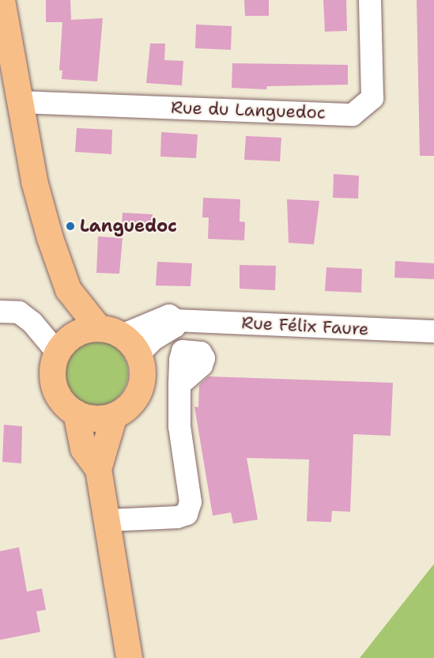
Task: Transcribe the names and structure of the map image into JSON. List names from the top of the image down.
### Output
{
  "streets": {
    "street": ["Rue du Languedoc", "Rue Félix Faure"]
  },
  "places": ["Languedoc"]
}
